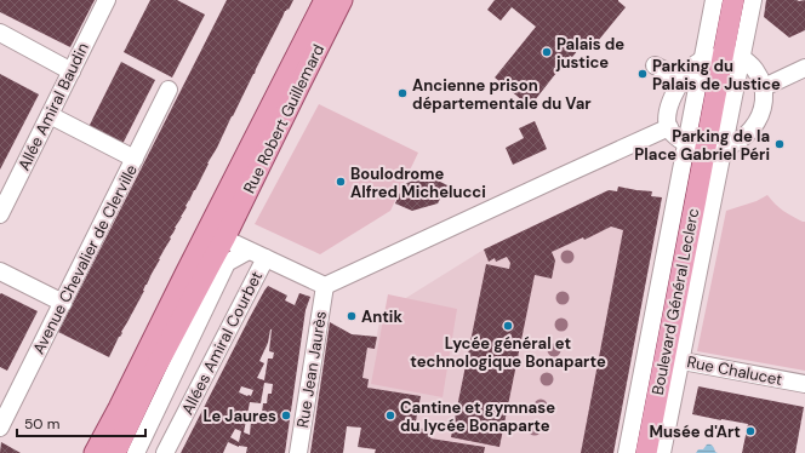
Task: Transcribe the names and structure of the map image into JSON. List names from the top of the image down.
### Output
{
  "streets": {
    "main road": ["Rue Robert Guillemard", "Boulevard Général Leclerc"],
    "street": [
      "Allée Amiral Baudin",
      "Avenue Chevalier de Clerville",
      "Allées Amiral Courbet",
      "Rue Jean Jaurès",
      "Rue Chalucet"
    ]
  },
  "crossings": [
    ["Boulevard Général Leclerc", "Rue Chalucet"]
  ],
  "places": [
    "Palais de justice",
    "Parking du Palais de Justice",
    "Ancienne prison départementale du Var",
    "Parking de la Place Gabriel Péri",
    "Boulodrome Alfred Michelucci",
    "Antik",
    "Lycée général et technologique Bonaparte",
    "Le Jaures",
    "Cantine et gymnase du lycée Bonaparte",
    "Musée d'Art"
  ],
  "scale_bar": "50 m"
}
